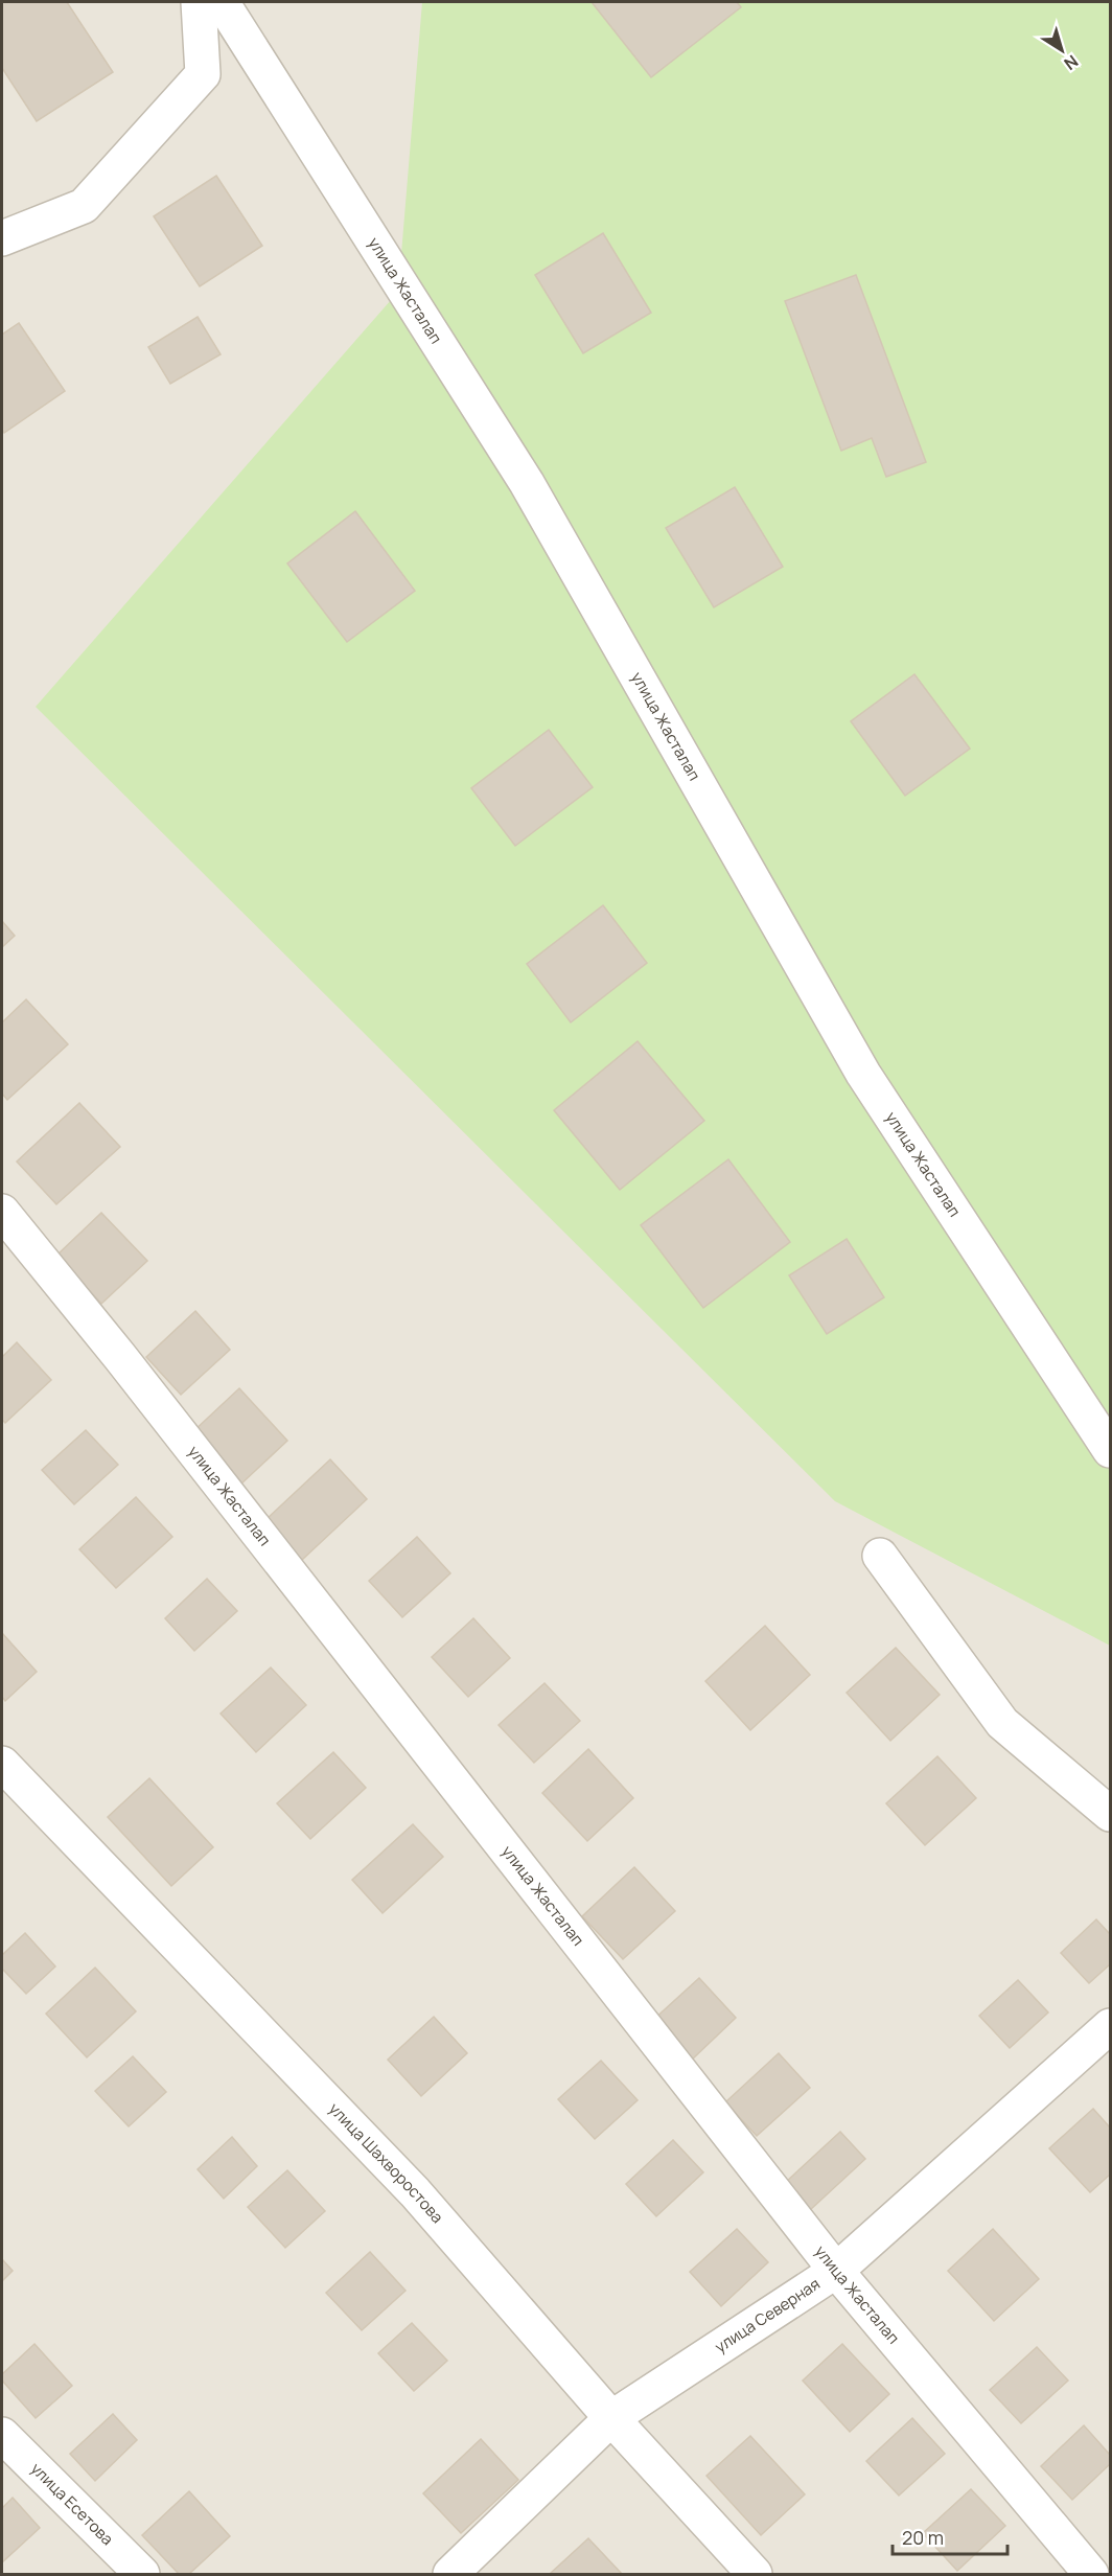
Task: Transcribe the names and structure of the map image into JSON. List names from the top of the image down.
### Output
{
  "streets": {
    "street": [
      "улица Жасталап",
      "улица Шахворостова",
      "улица Северная",
      "улица Есетова"
    ]
  },
  "crossings": [
    ["улица Жасталап", "улица Северная"],
    ["улица Шахворостова", "улица Северная"]
  ],
  "scale_bar": "20 m",
  "north": "bottom right"
}
